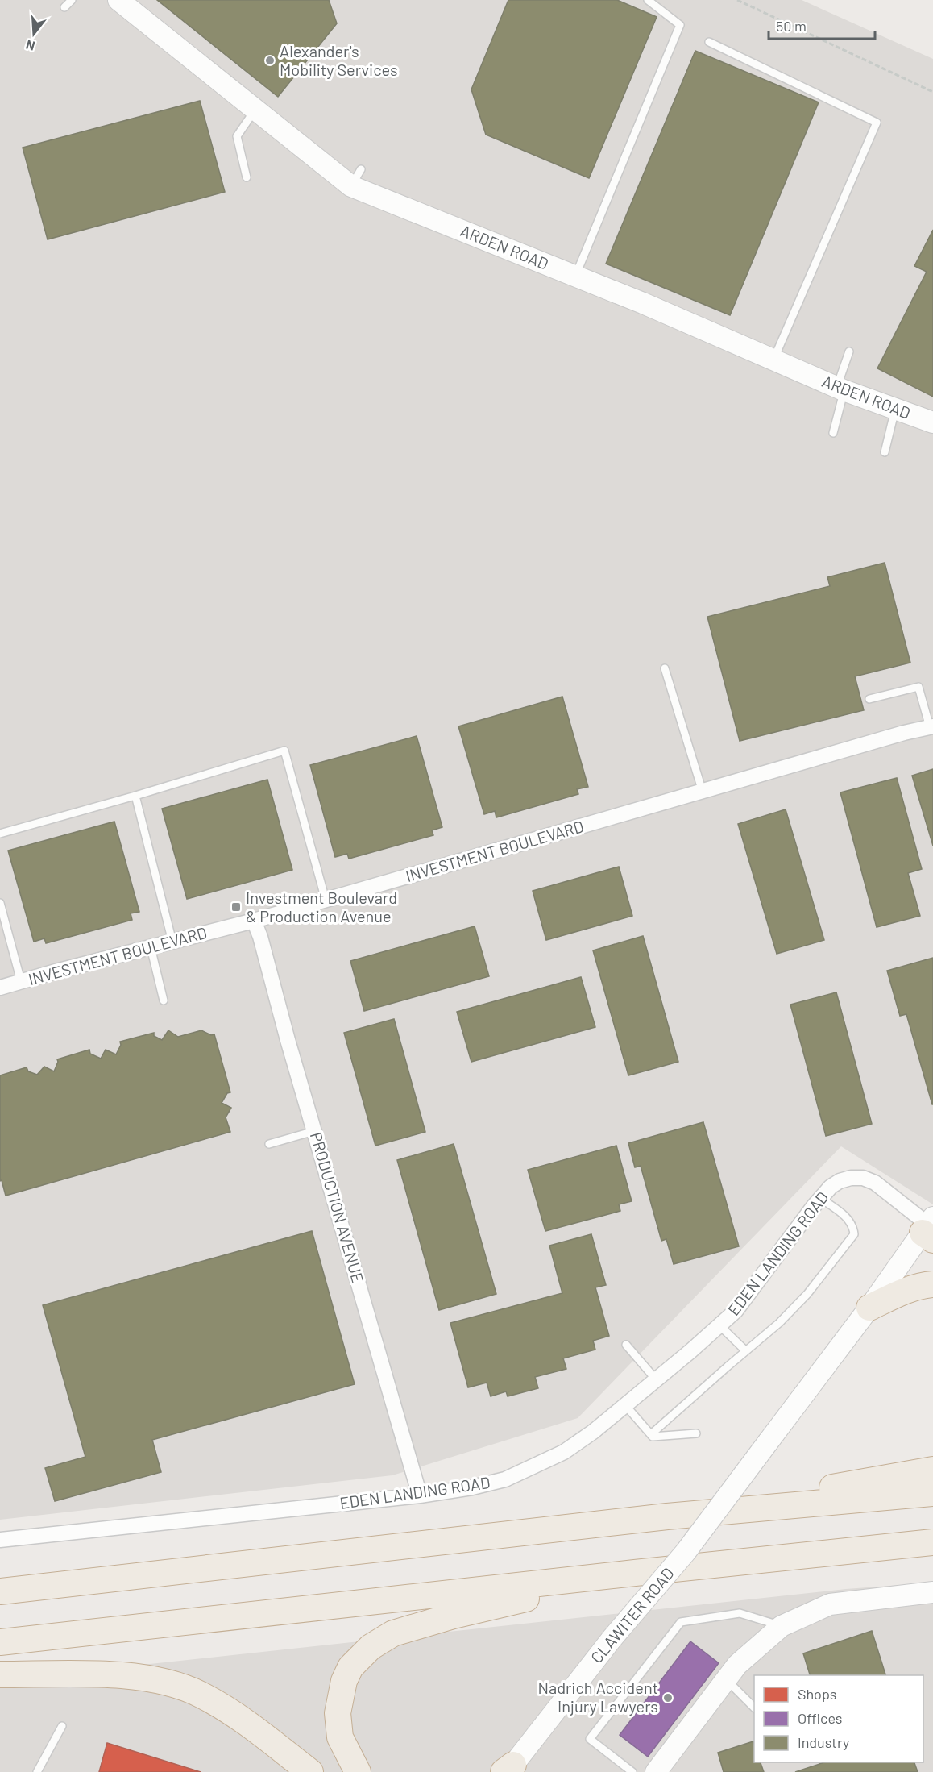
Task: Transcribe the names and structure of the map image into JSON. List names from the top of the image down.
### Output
{
  "streets": {
    "street": [
      "ARDEN ROAD",
      "INVESTMENT BOULEVARD",
      "PRODUCTION AVENUE",
      "EDEN LANDING ROAD",
      "CLAWITER ROAD"
    ]
  },
  "crossings": [
    ["INVESTMENT BOULEVARD", "PRODUCTION AVENUE"],
    ["PRODUCTION AVENUE", "EDEN LANDING ROAD"],
    ["EDEN LANDING ROAD", "CLAWITER ROAD"]
  ],
  "places": {
    "other": ["Alexander's Mobility Services", "Nadrich Accident Injury Lawyers"],
    "transit": ["Investment Boulevard & Production Avenue"]
  },
  "legend": ["Shops", "Offices", "Industry"],
  "scale_bar": "50 m",
  "north": "bottom"
}
